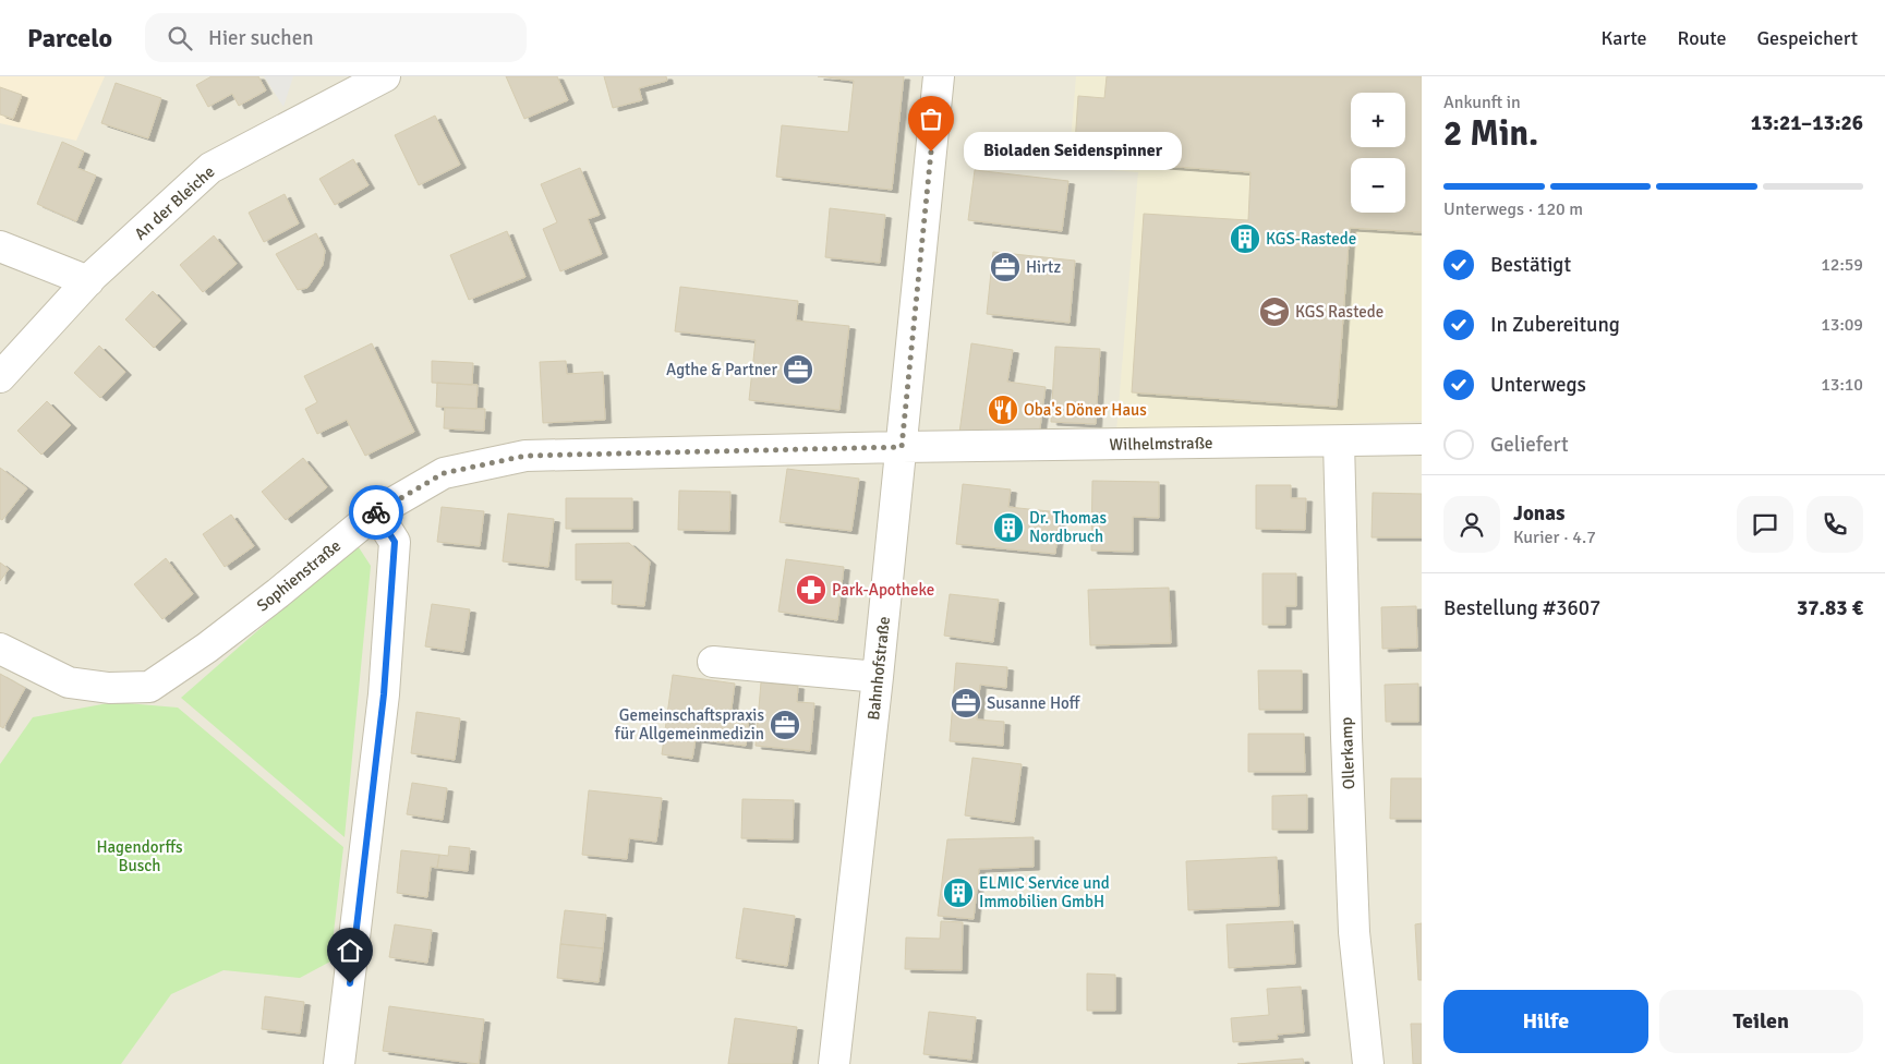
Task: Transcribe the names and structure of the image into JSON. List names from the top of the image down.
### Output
{
  "streets": {
    "street": [
      "An der Bleiche",
      "Wilhelmstraße",
      "Sophienstraße",
      "Bahnhofstraße",
      "Ollerkamp"
    ]
  },
  "crossings": [
    ["Wilhelmstraße", "Sophienstraße"],
    ["Wilhelmstraße", "Bahnhofstraße"],
    ["Wilhelmstraße", "Ollerkamp"],
    ["Sophienstraße", "Bahnhofstraße"]
  ],
  "parks": ["Hagendorffs Busch"],
  "places": {
    "other": ["Bioladen Seidenspinner"],
    "building": ["KGS-Rastede", "Dr. Thomas Nordbruch", "ELMIC Service und Immobilien GmbH"],
    "office": [
      "Hirtz",
      "Agthe & Partner",
      "Susanne Hoff",
      "Gemeinschaftspraxis für Allgemeinmedizin"
    ],
    "school or university": ["KGS Rastede"],
    "restaurant": ["Oba's Döner Haus"],
    "pharmacy": ["Park-Apotheke"]
  },
  "page": {
    "header": "Parcelo",
    "search": "Hier suchen",
    "nav": ["Karte", "Route", "Gespeichert"],
    "heading": ["2 Min.", "Ankunft in", "13:21–13:26"],
    "panel": [
      "Jonas",
      "Kurier · 4.7",
      "Bestellung #3607",
      "37.83 €"
    ],
    "map_buttons": ["+", "−"],
    "bubble": "Bioladen Seidenspinner",
    "bar": "Unterwegs · 120 m",
    "list": [
      ["Bestätigt", "12:59"],
      ["In Zubereitung", "13:09"],
      ["Unterwegs", "13:10"],
      "Geliefert"
    ],
    "buttons": ["Hilfe", "Teilen"]
  }
}
